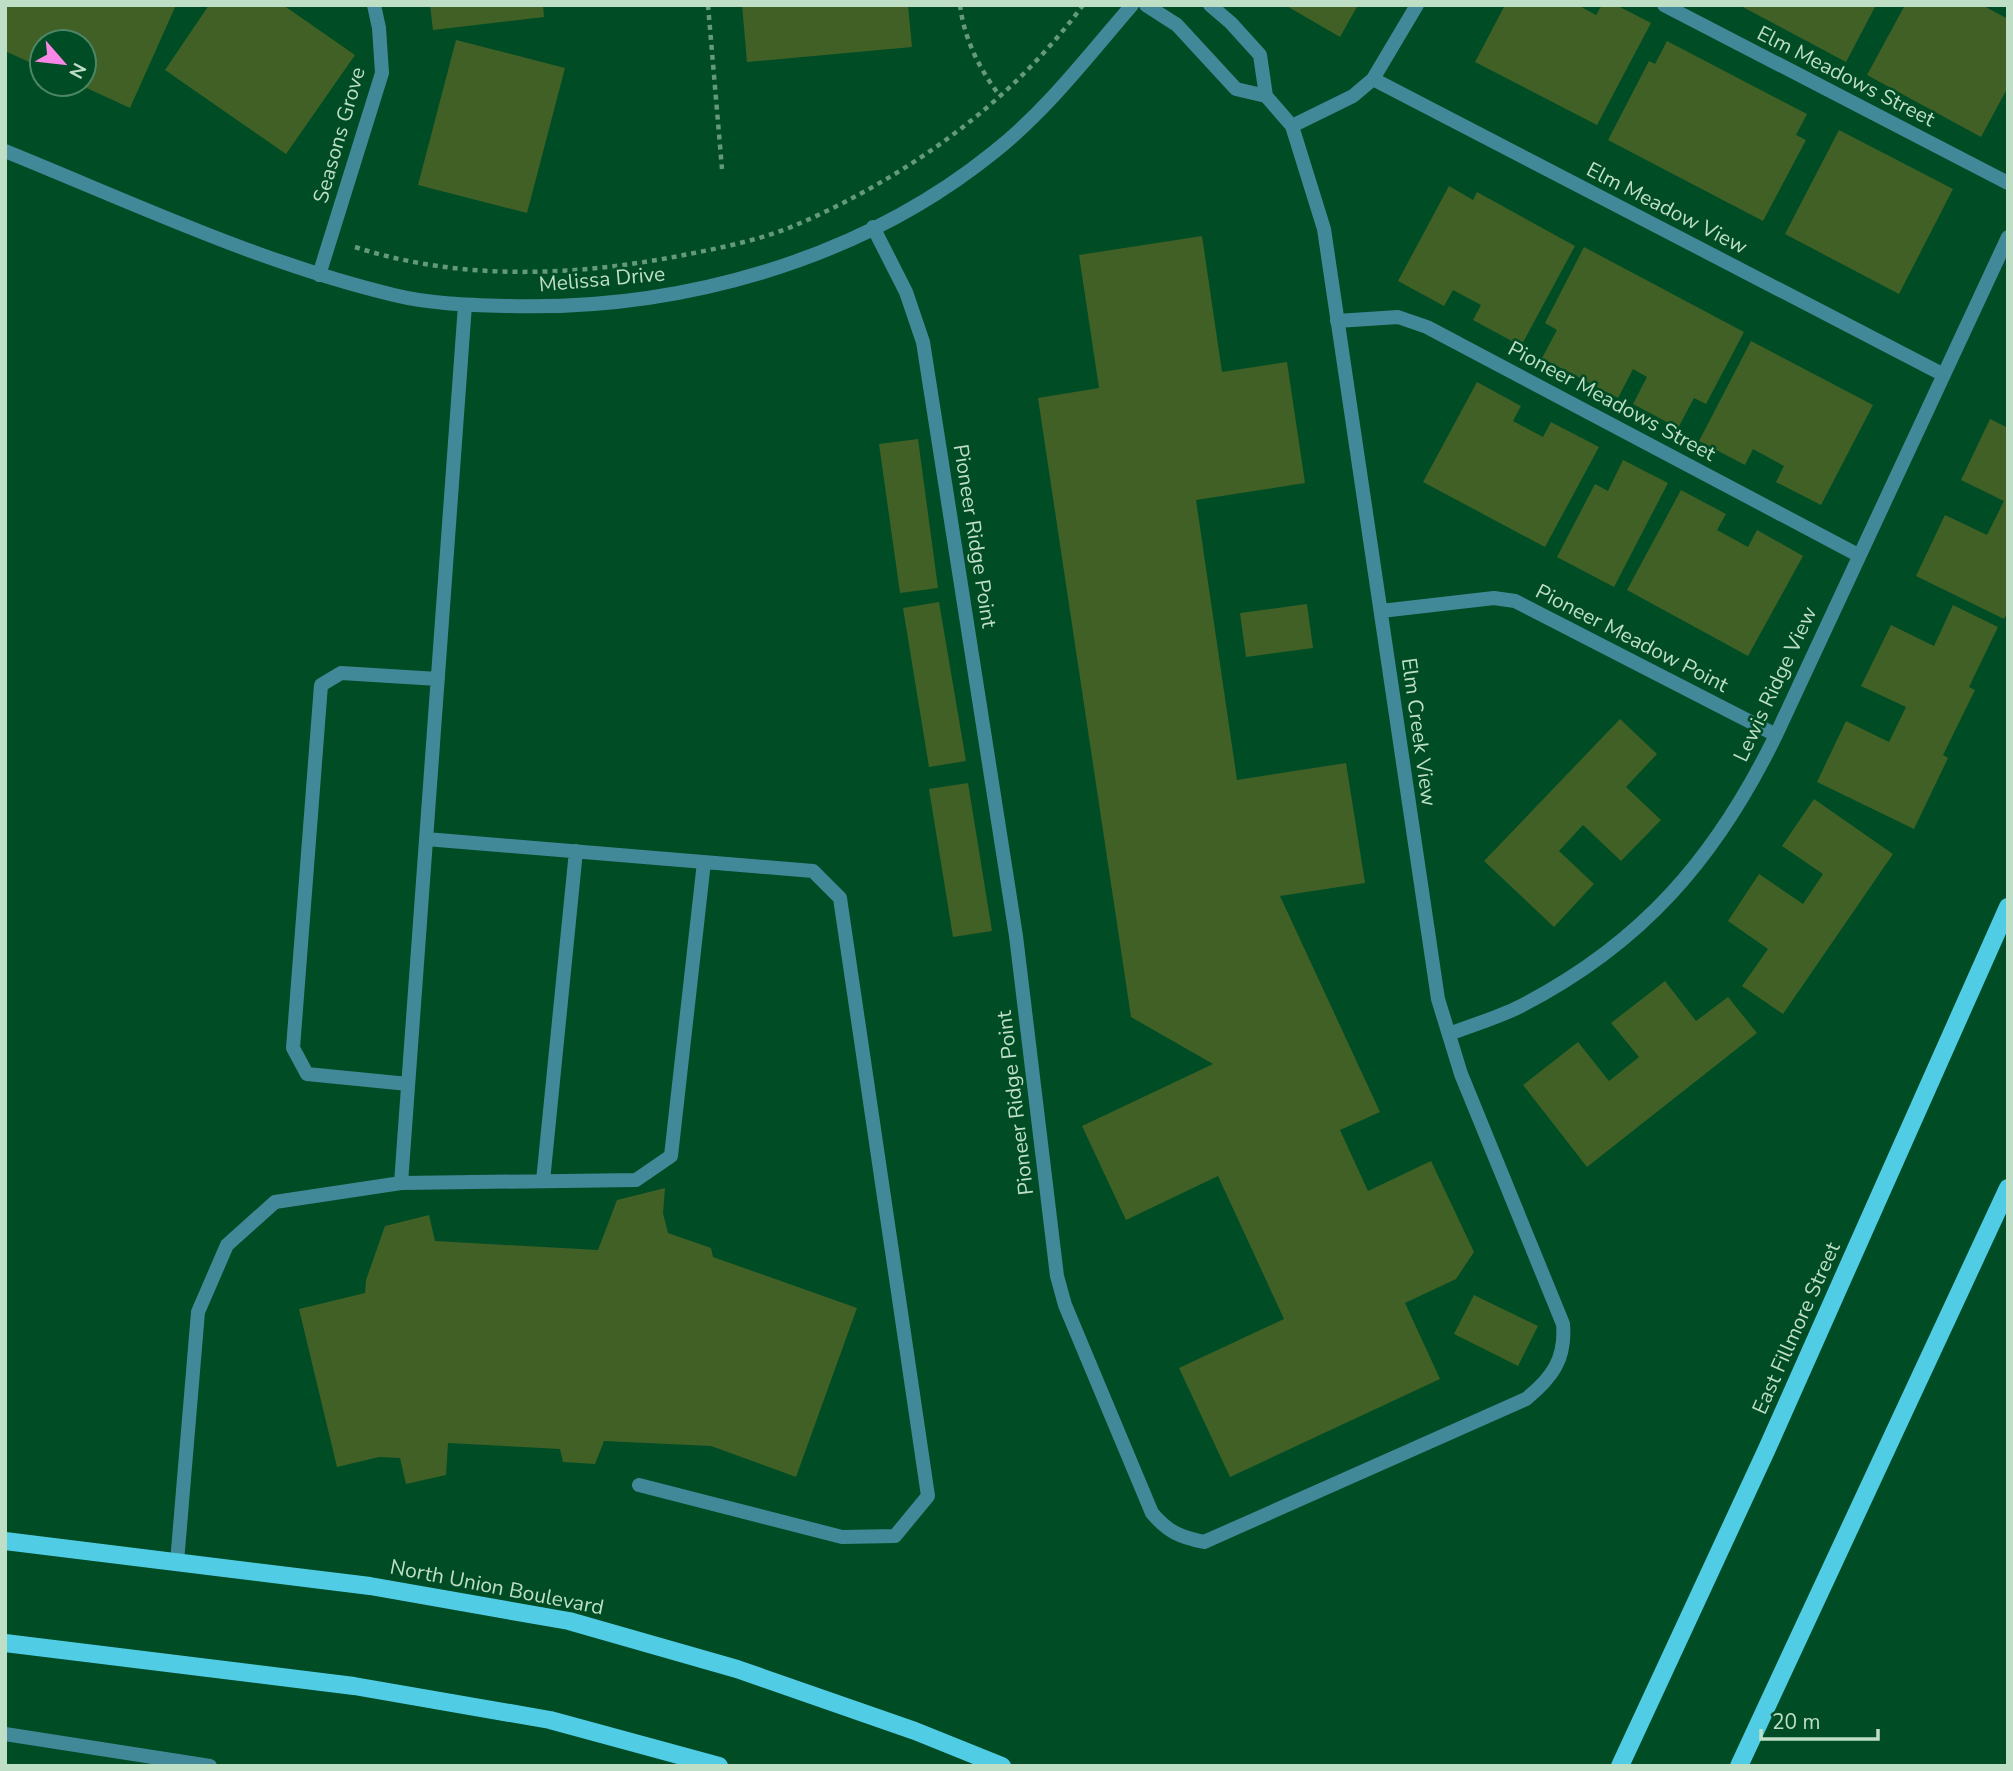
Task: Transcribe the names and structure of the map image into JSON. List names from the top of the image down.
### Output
{
  "streets": {
    "main road": ["East Fillmore Street", "North Union Boulevard"],
    "street": [
      "Elm Meadows Street",
      "Seasons Grove",
      "Elm Meadow View",
      "Melissa Drive",
      "Pioneer Meadows Street",
      "Pioneer Ridge Point",
      "Pioneer Meadow Point",
      "Lewis Ridge View",
      "Elm Creek View"
    ]
  },
  "crossings": [
    ["Seasons Grove", "Melissa Drive"],
    ["Elm Meadow View", "Lewis Ridge View"],
    ["Melissa Drive", "Pioneer Ridge Point"],
    ["Pioneer Meadows Street", "Lewis Ridge View"],
    ["Pioneer Meadows Street", "Elm Creek View"],
    ["Pioneer Ridge Point", "Elm Creek View"],
    ["Pioneer Meadow Point", "Lewis Ridge View"],
    ["Pioneer Meadow Point", "Elm Creek View"],
    ["Lewis Ridge View", "Elm Creek View"]
  ],
  "scale_bar": "20 m",
  "north": "bottom right"
}
